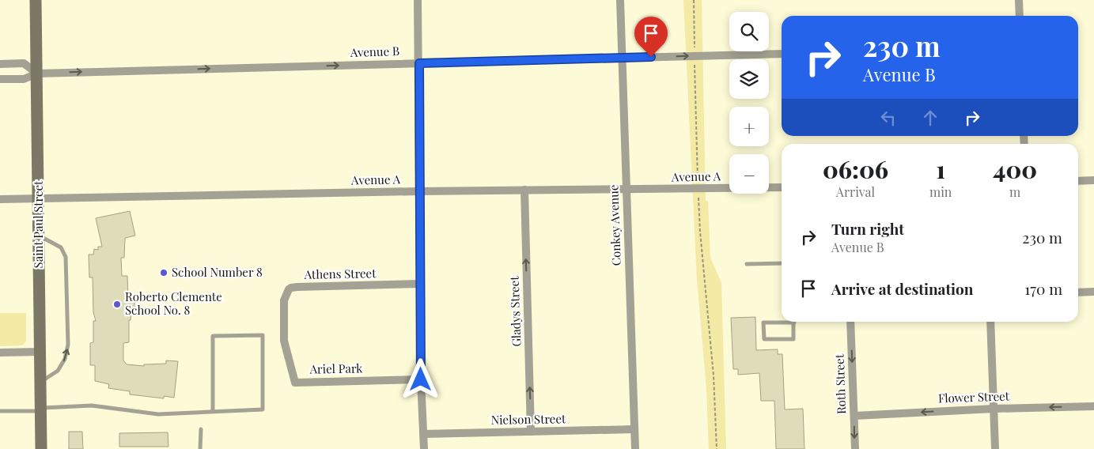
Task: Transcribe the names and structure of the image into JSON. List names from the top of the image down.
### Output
{
  "streets": {
    "main road": ["Saint Paul Street"],
    "street": [
      "Avenue B",
      "Avenue A",
      "Conkey Avenue",
      "Athens Street",
      "Gladys Street",
      "Ariel Park",
      "Roth Street",
      "Flower Street",
      "Nielson Street"
    ]
  },
  "crossings": [
    ["Avenue B", "Saint Paul Street"],
    ["Avenue B", "Conkey Avenue"],
    ["Avenue A", "Saint Paul Street"],
    ["Avenue A", "Conkey Avenue"],
    ["Avenue A", "Gladys Street"],
    ["Conkey Avenue", "Nielson Street"],
    ["Athens Street", "Ariel Park"],
    ["Gladys Street", "Nielson Street"],
    ["Roth Street", "Flower Street"]
  ],
  "one_way": [
    "Avenue B",
    "Gladys Street",
    "Roth Street",
    "Flower Street"
  ],
  "places": ["School Number 8", "Roberto Clemente School No. 8"],
  "page": {
    "map_buttons": ["+", "−"],
    "turn": ["230 m", "Avenue B"],
    "eta": [
      "06:06",
      "Arrival",
      "1",
      "min",
      "400",
      "m"
    ],
    "list": [
      {
        "name": "Turn right",
        "note": "Avenue B",
        "value": "230 m"
      },
      {
        "name": "Arrive at destination",
        "value": "170 m"
      }
    ]
  }
}
